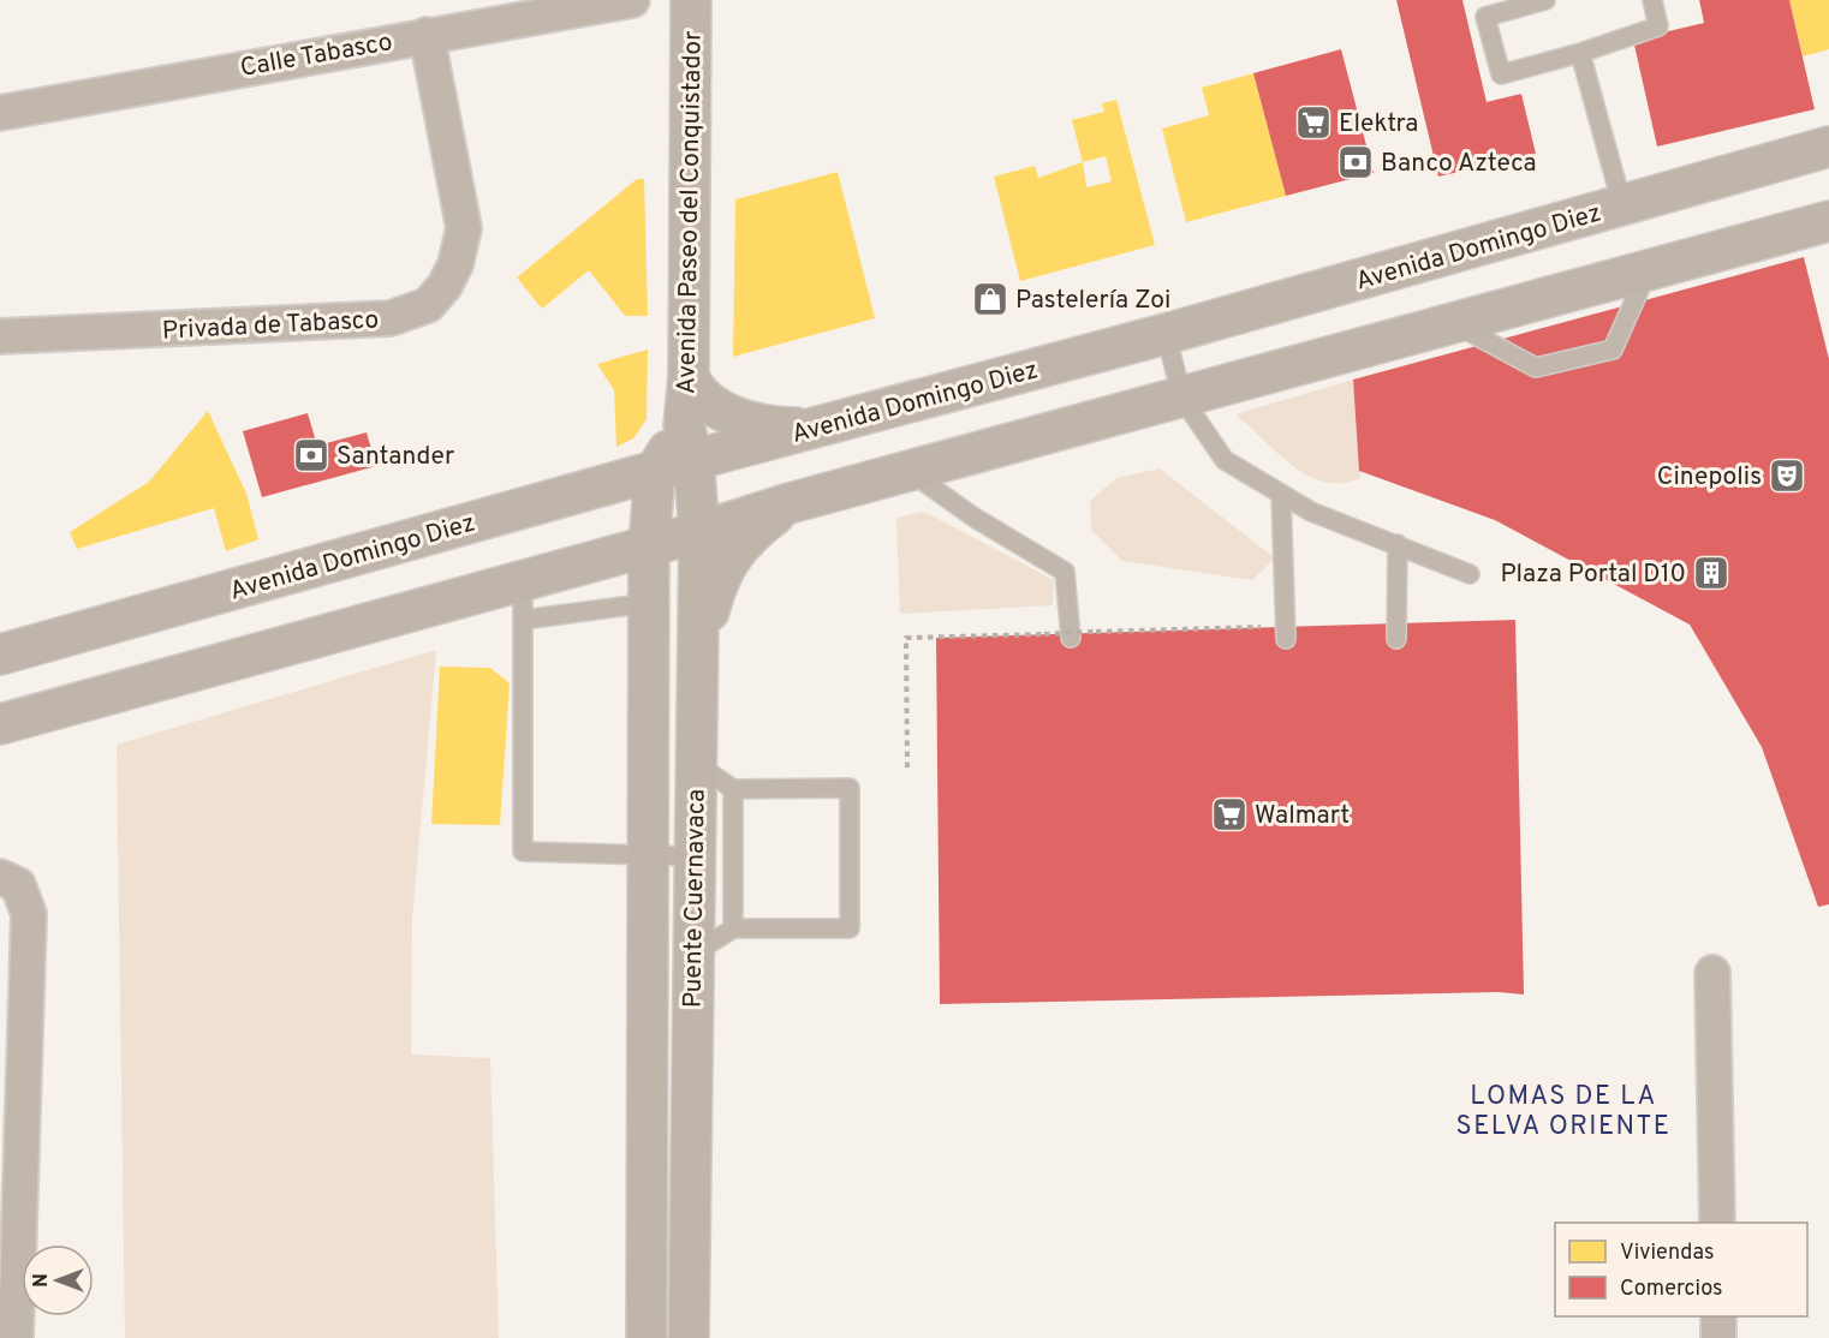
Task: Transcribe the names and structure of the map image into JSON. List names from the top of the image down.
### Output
{
  "streets": {
    "main road": ["Avenida Paseo del Conquistador", "Avenida Domingo Diez", "Puente Cuernavaca"],
    "street": ["Calle Tabasco", "Privada de Tabasco"]
  },
  "crossings": [
    ["Calle Tabasco", "Privada de Tabasco"],
    ["Avenida Paseo del Conquistador", "Avenida Domingo Diez"],
    ["Avenida Paseo del Conquistador", "Puente Cuernavaca"],
    ["Avenida Domingo Diez", "Puente Cuernavaca"]
  ],
  "districts": ["LOMAS DE LA SELVA ORIENTE"],
  "places": {
    "supermarket": ["Elektra", "Walmart"],
    "bank": ["Banco Azteca", "Santander"],
    "shop": ["Pastelería Zoi"],
    "theatre": ["Cinepolis"],
    "building": ["Plaza Portal D10"]
  },
  "legend": ["Viviendas", "Comercios"],
  "north": "left"
}
